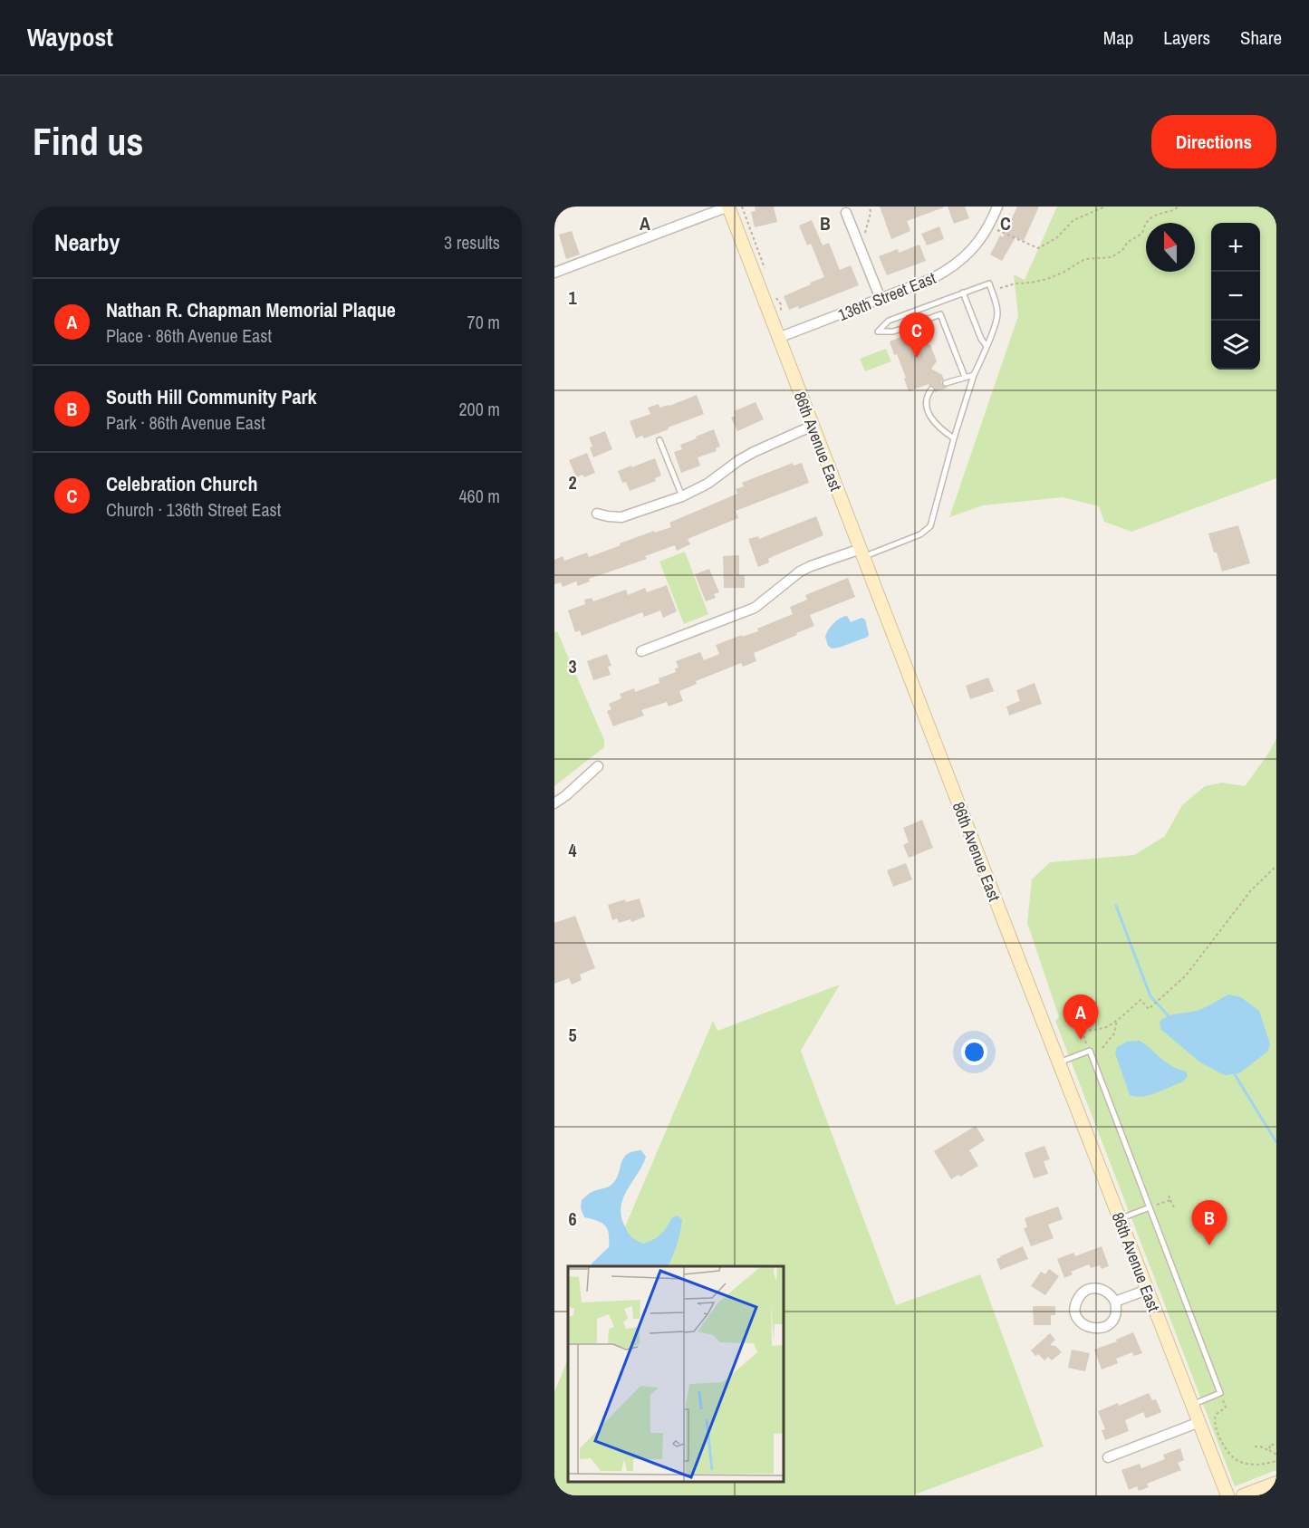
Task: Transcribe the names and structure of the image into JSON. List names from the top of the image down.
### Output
{
  "streets": {
    "street": ["136th Street East", "86th Avenue East"]
  },
  "crossings": [
    ["136th Street East", "86th Avenue East"]
  ],
  "north": "top",
  "page": {
    "header": "Waypost",
    "nav": ["Map", "Layers", "Share"],
    "buttons": "Directions",
    "title": "Find us",
    "heading": ["Nearby", "3 results"],
    "map_buttons": ["+", "−"],
    "list": [
      {
        "mark": "A",
        "name": "Nathan R. Chapman Memorial Plaque",
        "note": "Place · 86th Avenue East",
        "value": "70 m"
      },
      {
        "mark": "B",
        "name": "South Hill Community Park",
        "note": "Park · 86th Avenue East",
        "value": "200 m"
      },
      {
        "mark": "C",
        "name": "Celebration Church",
        "note": "Church · 136th Street East",
        "value": "460 m"
      }
    ],
    "pins": ["C", "A", "B"]
  },
  "grid": {
    "columns": ["A", "B", "C"],
    "rows": [
      "1",
      "2",
      "3",
      "4",
      "5",
      "6"
    ]
  }
}
